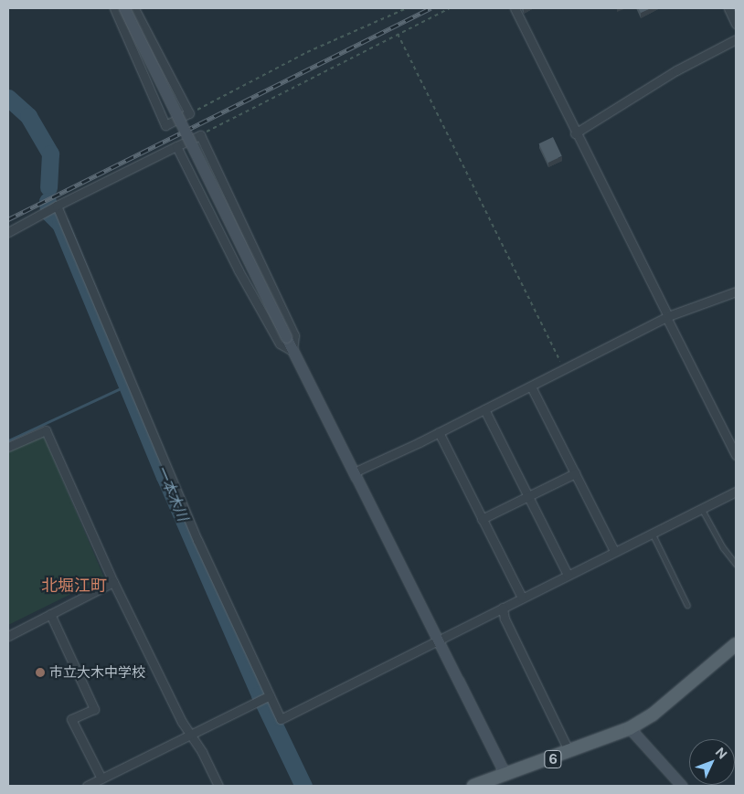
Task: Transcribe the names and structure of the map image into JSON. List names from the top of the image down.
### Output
{
  "streets": {
    "main road": ["6"]
  },
  "districts": ["北堀江町"],
  "water": ["一本木川"],
  "places": ["市立大木中学校"],
  "north": "top right"
}
